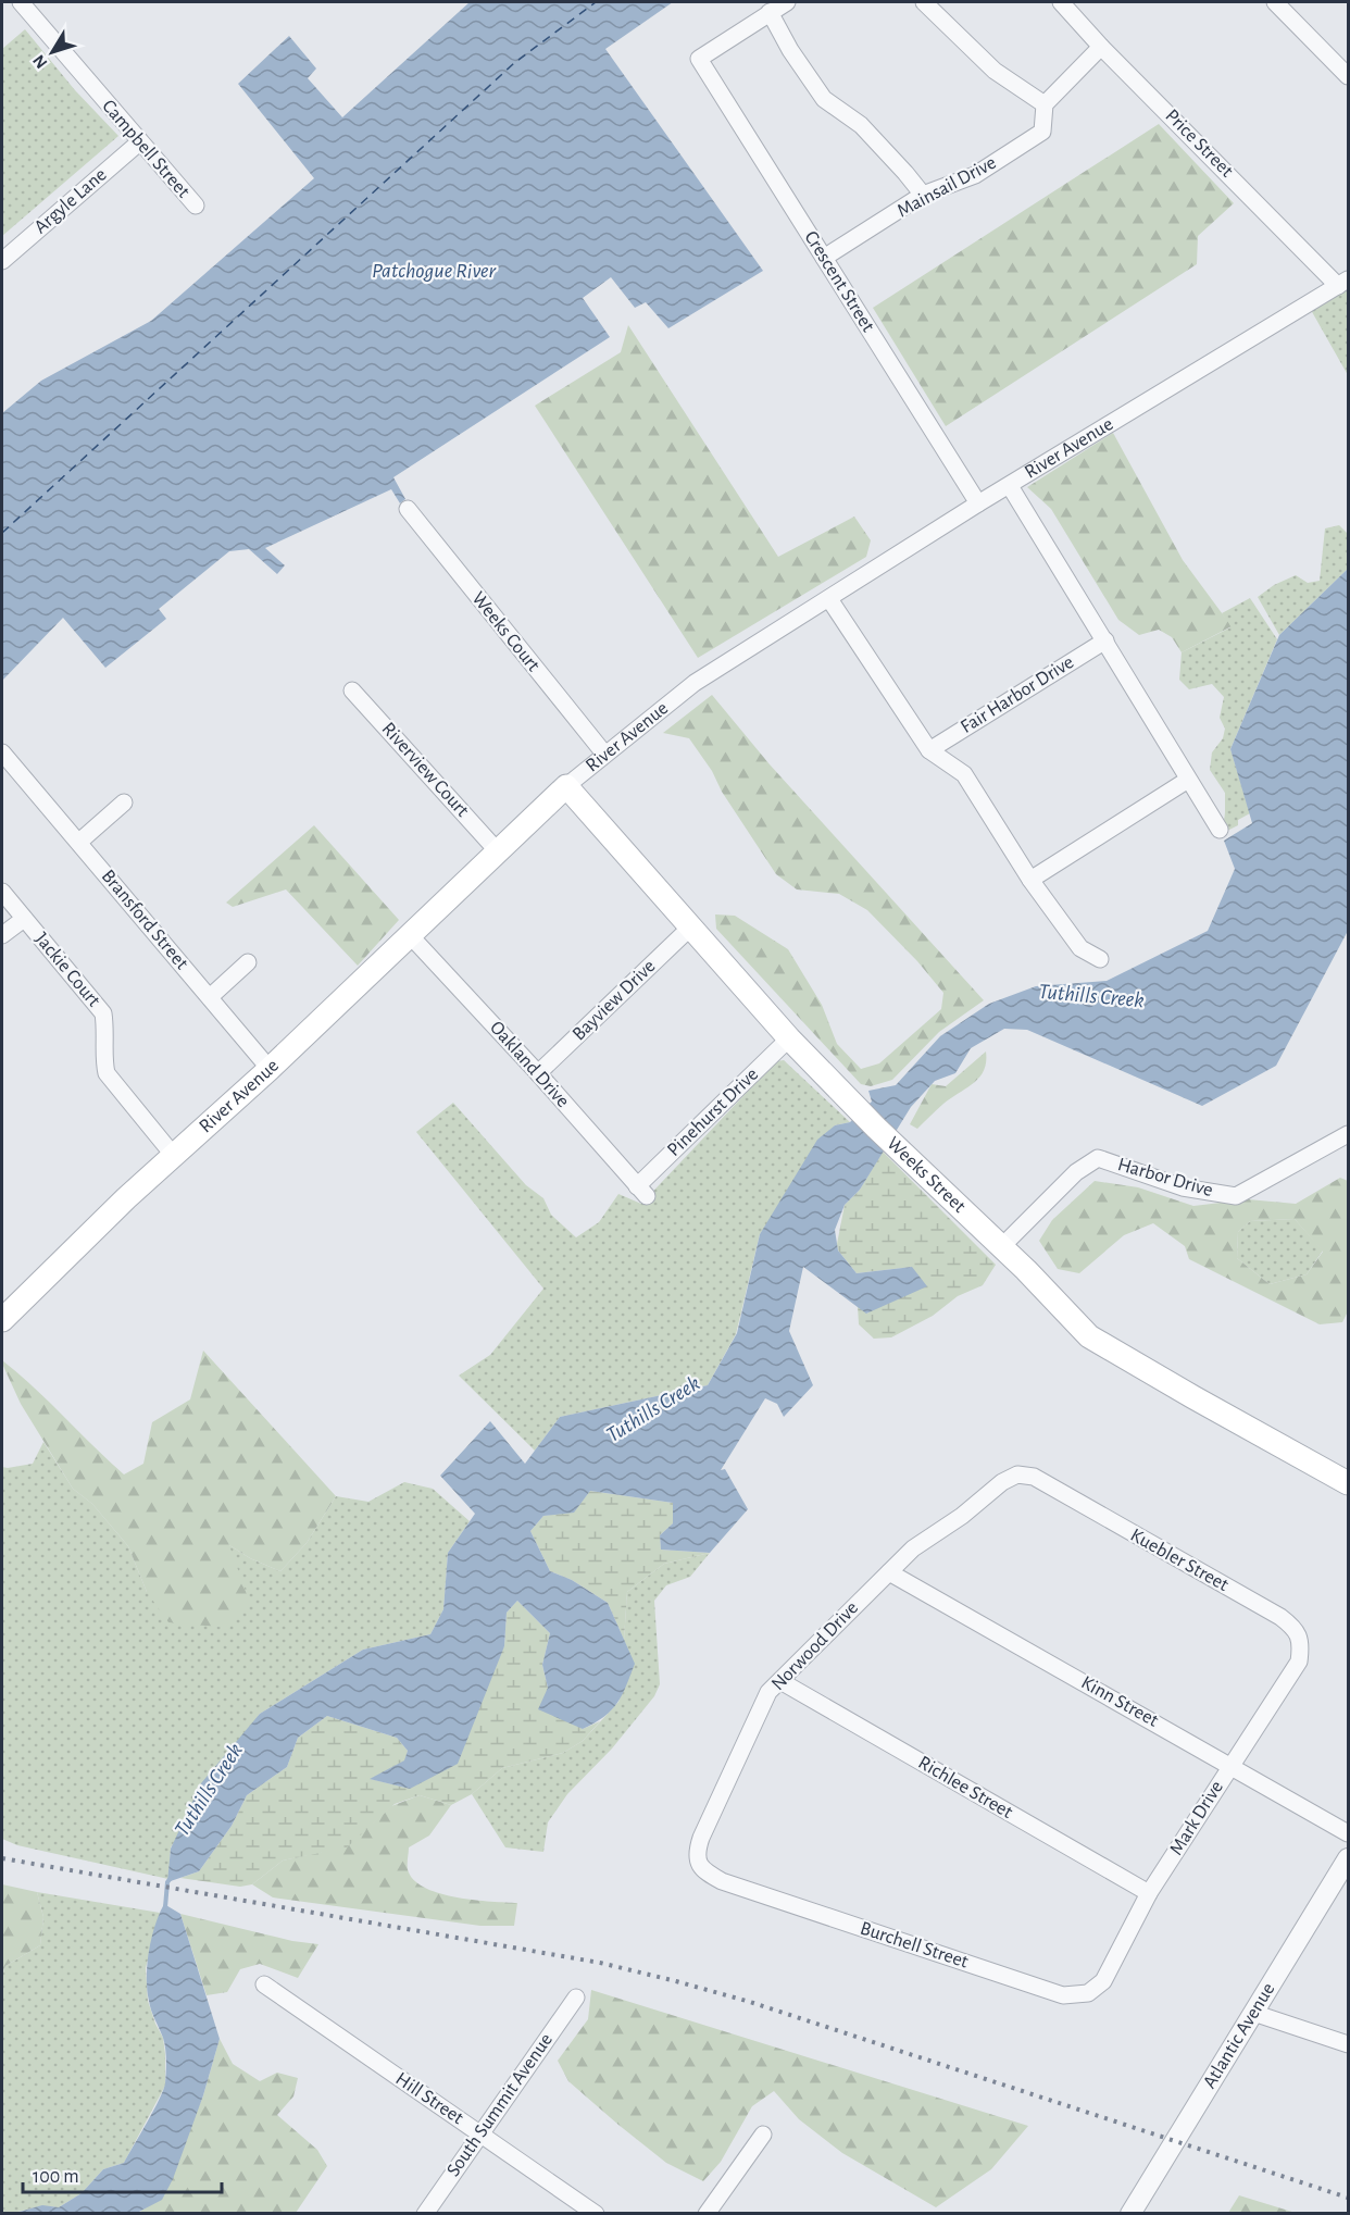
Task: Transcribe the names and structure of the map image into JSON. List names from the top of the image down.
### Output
{
  "streets": {
    "main road": ["River Avenue", "Weeks Street"],
    "street": [
      "Price Street",
      "Campbell Street",
      "Mainsail Drive",
      "Argyle Lane",
      "Crescent Street",
      "Weeks Court",
      "Fair Harbor Drive",
      "Riverview Court",
      "Bransford Street",
      "Jackie Court",
      "Bayview Drive",
      "Oakland Drive",
      "Pinehurst Drive",
      "Harbor Drive",
      "Kuebler Street",
      "Norwood Drive",
      "Kinn Street",
      "Richlee Street",
      "Mark Drive",
      "Burchell Street",
      "Atlantic Avenue",
      "Hill Street",
      "South Summit Avenue"
    ]
  },
  "crossings": [
    ["Price Street", "River Avenue"],
    ["Campbell Street", "Argyle Lane"],
    ["Mainsail Drive", "Crescent Street"],
    ["Crescent Street", "River Avenue"],
    ["River Avenue", "Weeks Court"],
    ["River Avenue", "Riverview Court"],
    ["River Avenue", "Bransford Street"],
    ["River Avenue", "Jackie Court"],
    ["River Avenue", "Oakland Drive"],
    ["River Avenue", "Weeks Street"],
    ["Bayview Drive", "Oakland Drive"],
    ["Bayview Drive", "Weeks Street"],
    ["Oakland Drive", "Pinehurst Drive"],
    ["Pinehurst Drive", "Weeks Street"],
    ["Weeks Street", "Harbor Drive"],
    ["Kuebler Street", "Norwood Drive"],
    ["Kuebler Street", "Mark Drive"],
    ["Norwood Drive", "Kinn Street"],
    ["Norwood Drive", "Richlee Street"],
    ["Norwood Drive", "Burchell Street"],
    ["Kinn Street", "Mark Drive"],
    ["Richlee Street", "Mark Drive"],
    ["Mark Drive", "Burchell Street"],
    ["Hill Street", "South Summit Avenue"]
  ],
  "water": ["Patchogue River", "Tuthills Creek"],
  "scale_bar": "100 m",
  "north": "bottom left"
}
